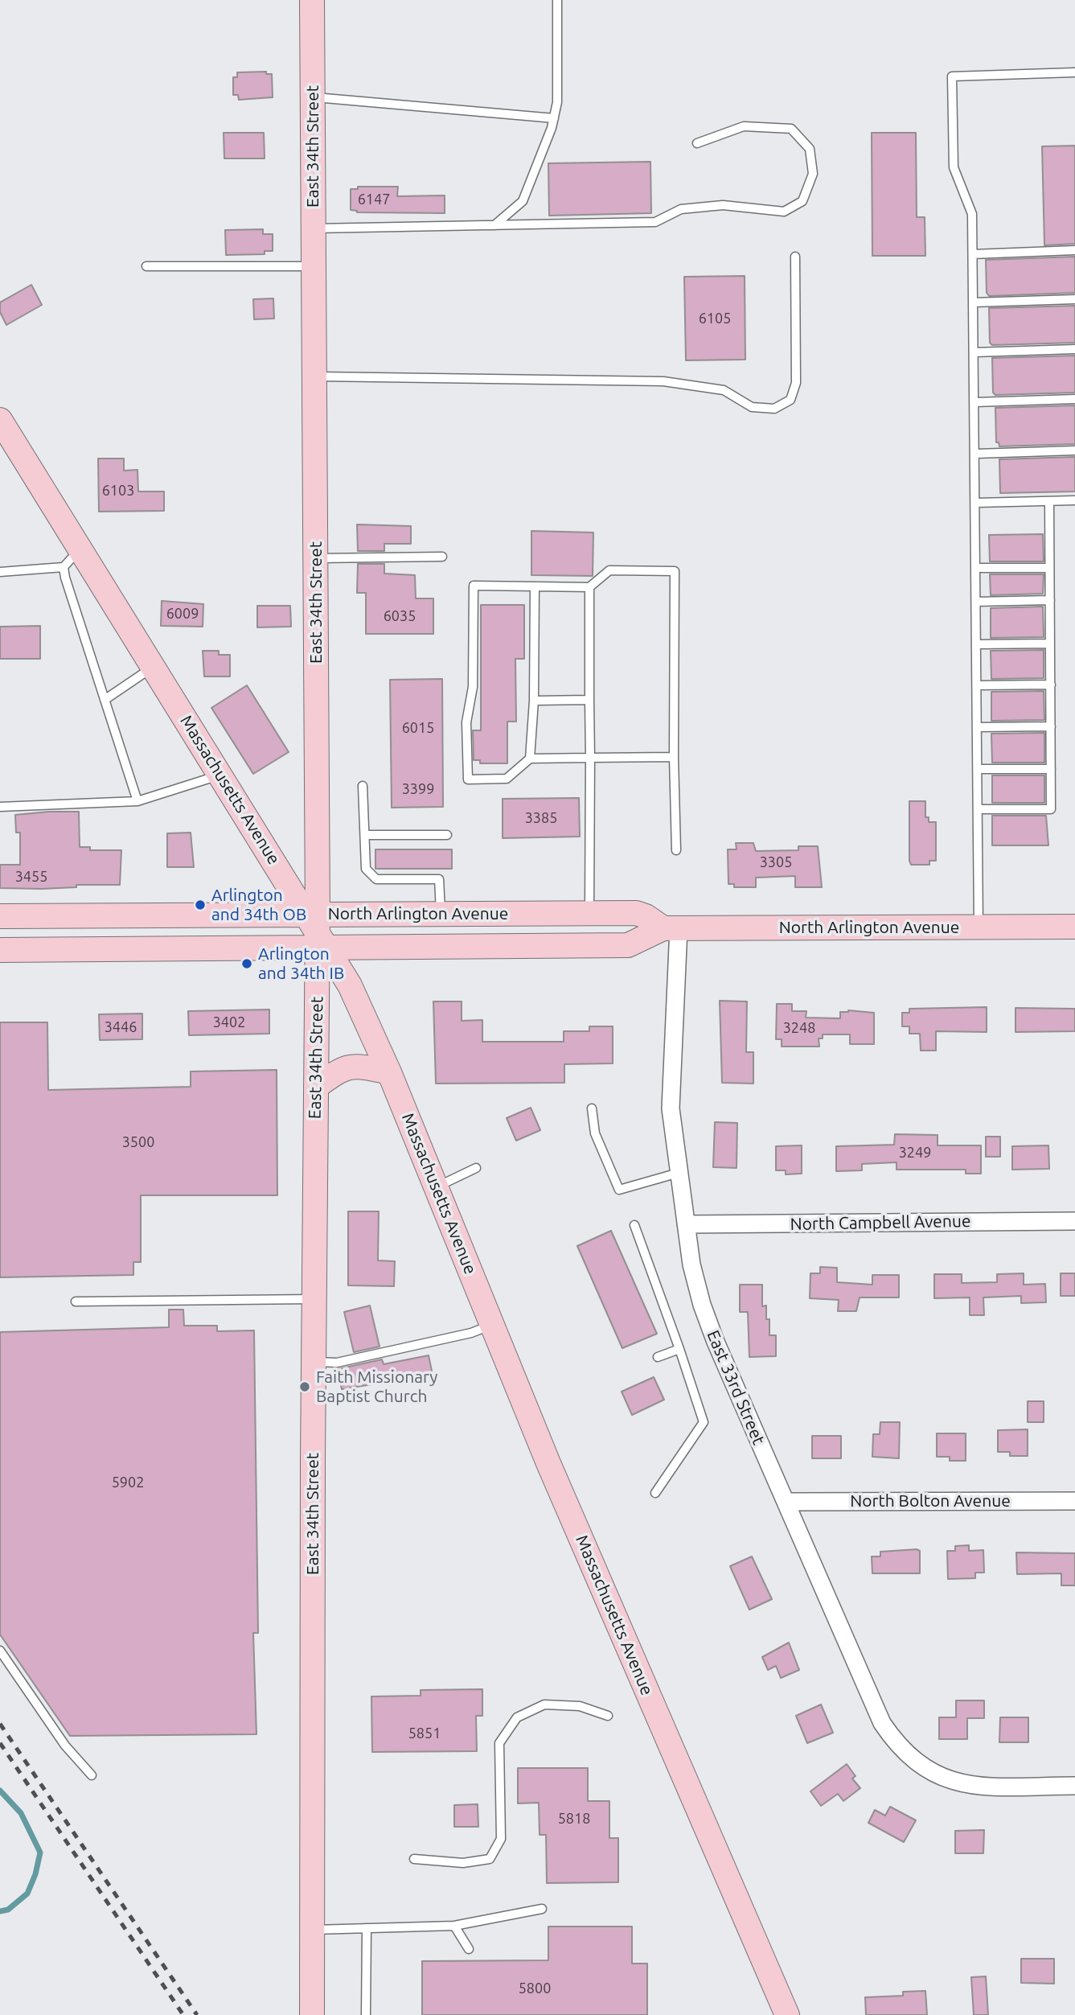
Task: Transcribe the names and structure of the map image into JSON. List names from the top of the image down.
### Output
{
  "streets": {
    "main road": ["East 34th Street", "Massachusetts Avenue", "North Arlington Avenue"],
    "street": ["North Campbell Avenue", "East 33rd Street", "North Bolton Avenue"]
  },
  "crossings": [
    ["East 34th Street", "Massachusetts Avenue"],
    ["East 34th Street", "North Arlington Avenue"],
    ["Massachusetts Avenue", "North Arlington Avenue"],
    ["North Arlington Avenue", "East 33rd Street"],
    ["North Campbell Avenue", "East 33rd Street"],
    ["East 33rd Street", "North Bolton Avenue"]
  ],
  "places": ["Arlington and 34th OB", "Arlington and 34th IB", "Faith Missionary Baptist Church"],
  "house_numbers": [
    "6147",
    "6105",
    "6103",
    "6009",
    "6035",
    "6015",
    "3399",
    "3385",
    "3305",
    "3455",
    "3402",
    "3446",
    "3248",
    "3500",
    "3249",
    "5902",
    "5851",
    "5818",
    "5800"
  ]
}
